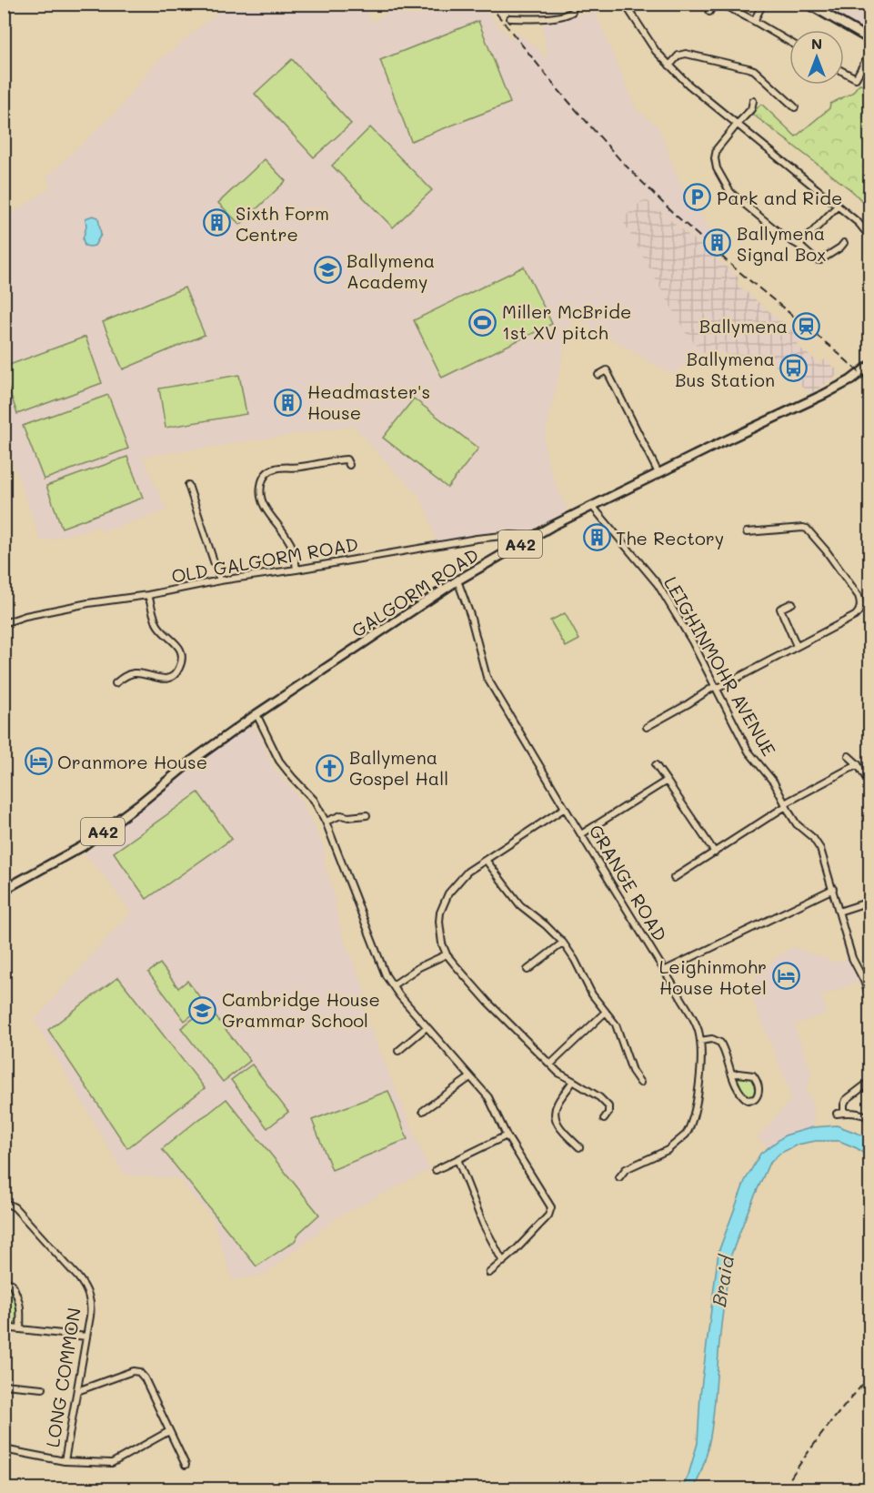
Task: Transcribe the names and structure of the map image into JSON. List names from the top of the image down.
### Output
{
  "streets": {
    "main road": ["A42", "GALGORM ROAD"],
    "street": [
      "OLD GALGORM ROAD",
      "LEIGHINMOHR AVENUE",
      "GRANGE ROAD",
      "LONG COMMON"
    ]
  },
  "crossings": [
    ["OLD GALGORM ROAD", "GALGORM ROAD"],
    ["GALGORM ROAD", "LEIGHINMOHR AVENUE"],
    ["GALGORM ROAD", "GRANGE ROAD"]
  ],
  "water": ["Braid"],
  "places": {
    "parking": ["Park and Ride"],
    "building": [
      "Sixth Form Centre",
      "Ballymena Signal Box",
      "Headmaster's House",
      "The Rectory"
    ],
    "school or university": ["Ballymena Academy", "Cambridge House Grammar School"],
    "sports": ["Miller McBride 1st XV pitch"],
    "station": ["Ballymena"],
    "bus stop": ["Ballymena Bus Station"],
    "hotel": ["Oranmore House", "Leighinmohr House Hotel"],
    "church": ["Ballymena Gospel Hall"]
  },
  "north": "top"
}
